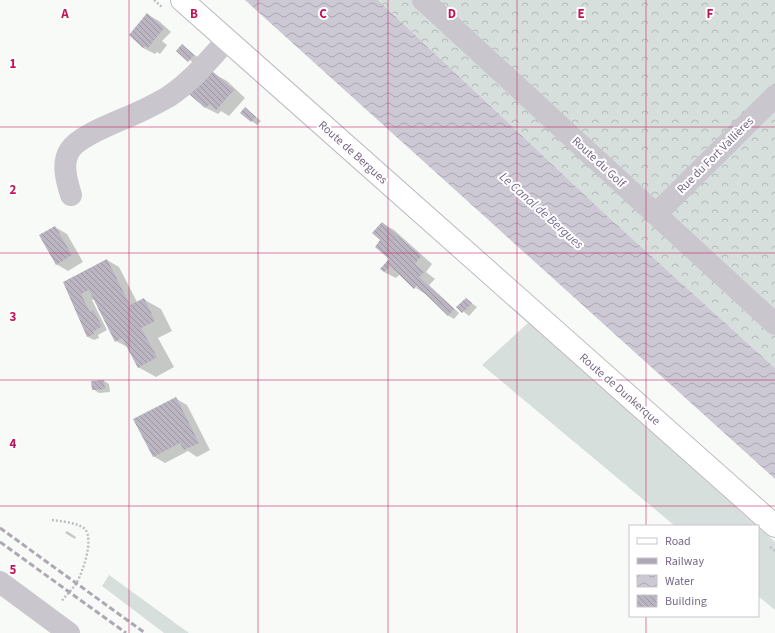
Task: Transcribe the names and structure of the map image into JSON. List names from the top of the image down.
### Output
{
  "streets": {
    "main road": ["Route de Bergues", "Route de Dunkerque"],
    "street": ["Rue du Fort Vallières", "Route du Golf"]
  },
  "crossings": [
    ["Route de Bergues", "Route de Dunkerque"],
    ["Rue du Fort Vallières", "Route du Golf"]
  ],
  "water": ["Le Canal de Bergues"],
  "legend": [
    "Road",
    "Railway",
    "Water",
    "Building"
  ],
  "grid": {
    "columns": [
      "A",
      "B",
      "C",
      "D",
      "E",
      "F"
    ],
    "rows": [
      "1",
      "2",
      "3",
      "4",
      "5"
    ]
  }
}
